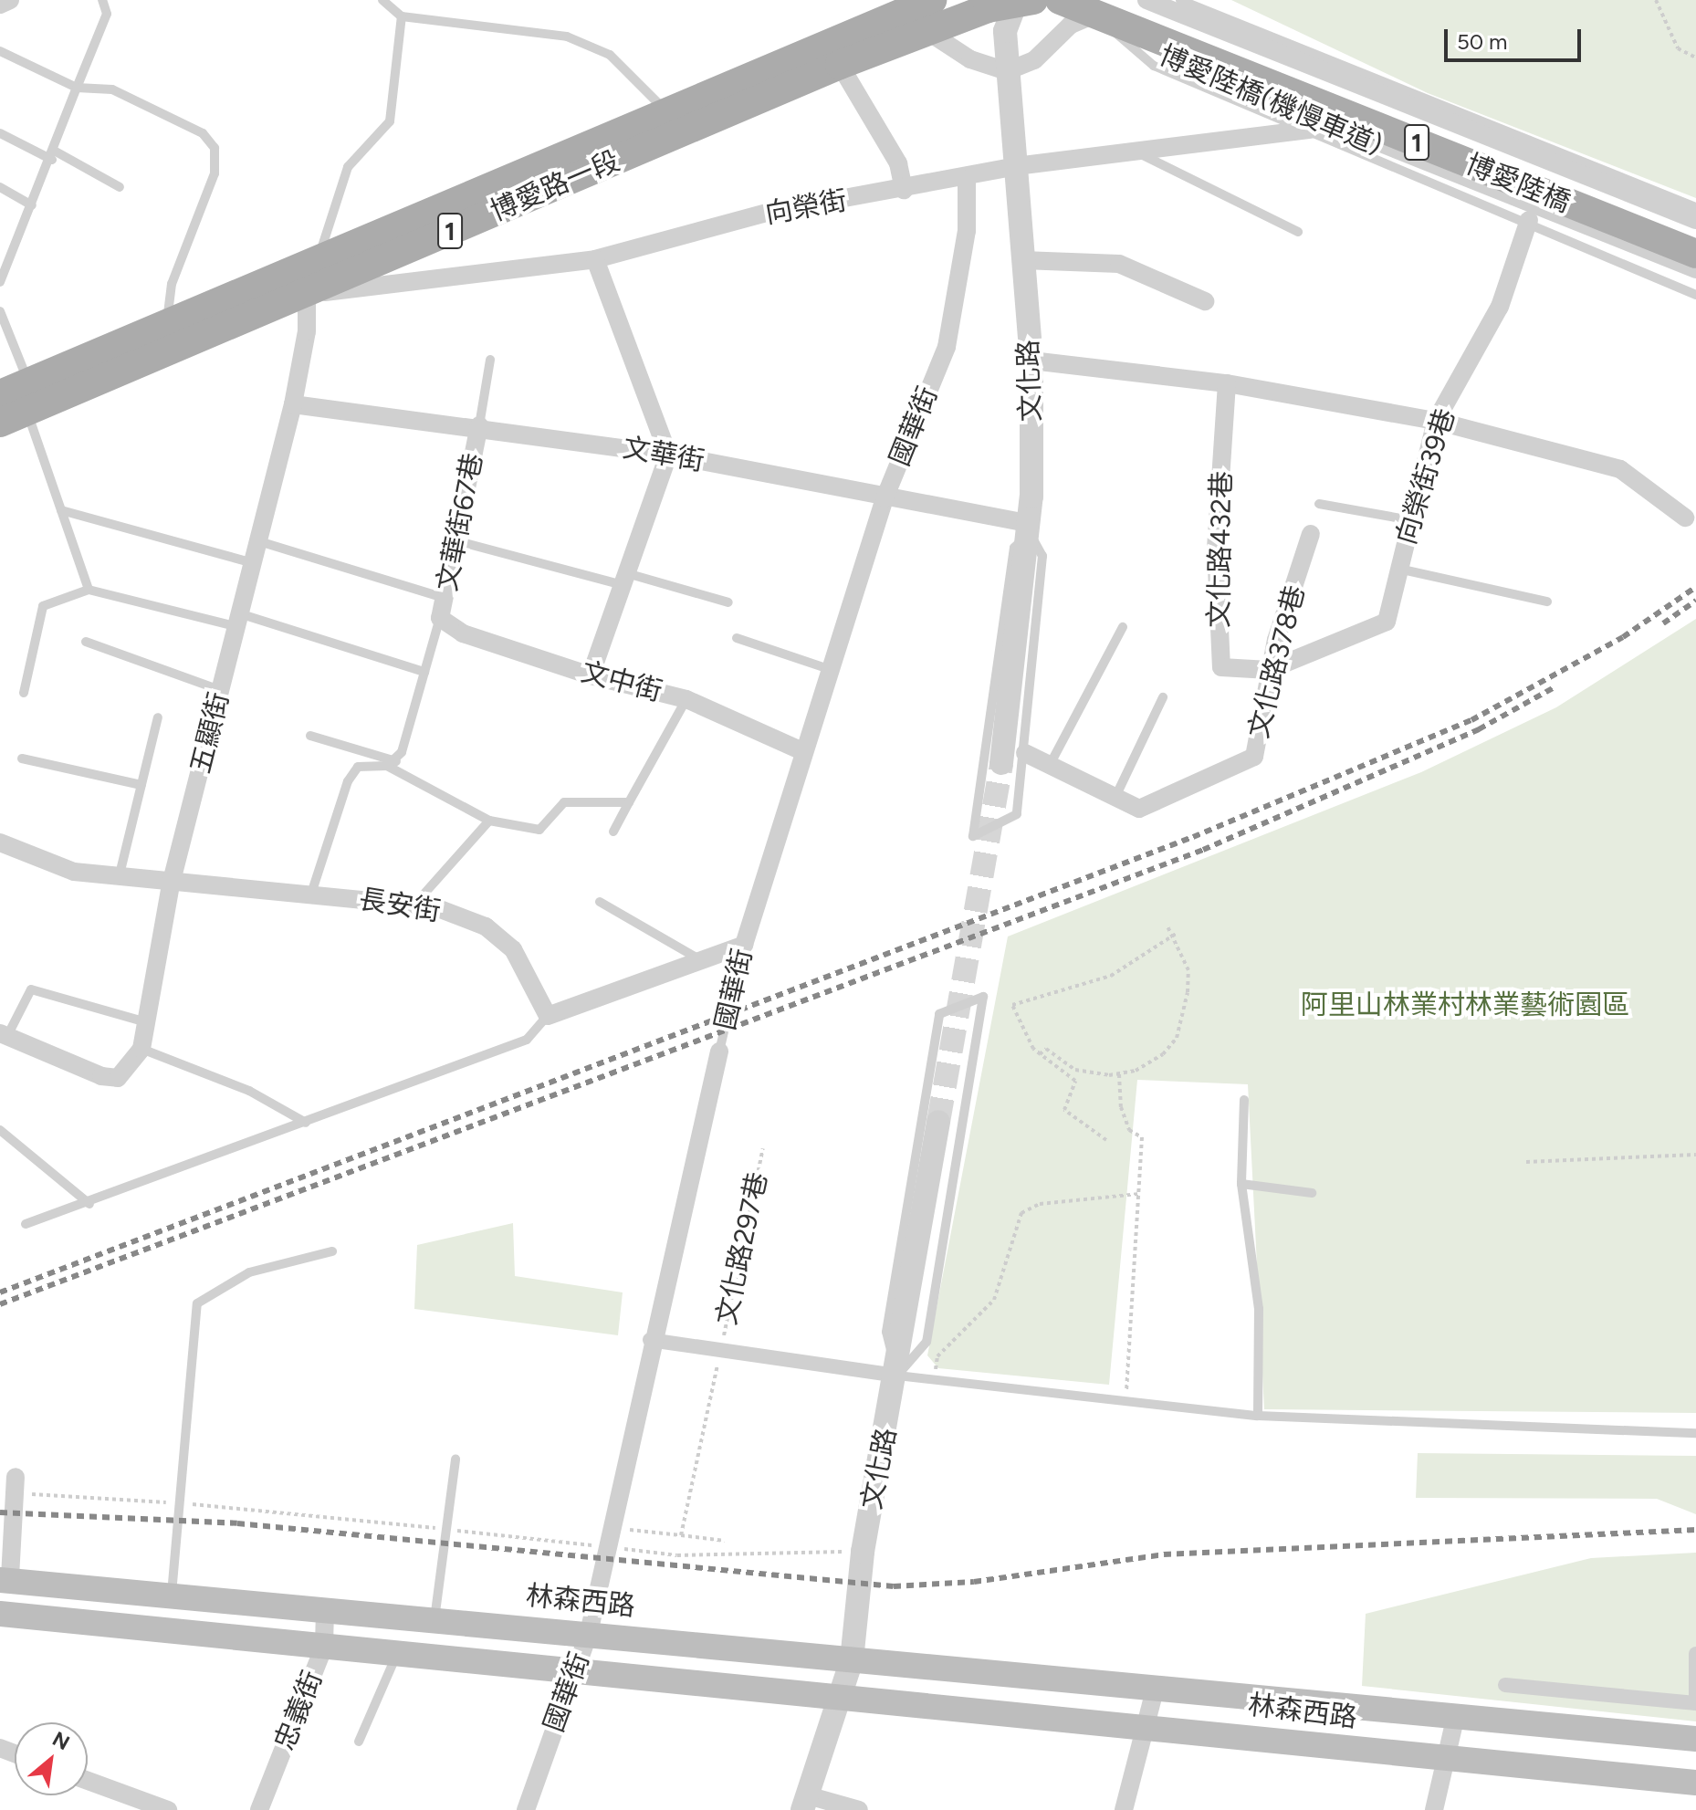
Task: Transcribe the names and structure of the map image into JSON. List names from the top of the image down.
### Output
{
  "streets": {
    "main road": [
      "1",
      "博愛陸橋",
      "博愛路一段",
      "林森西路"
    ],
    "street": [
      "博愛陸橋(機慢車道)",
      "向榮街",
      "文化路",
      "國華街",
      "文華街",
      "向榮街39巷",
      "文華街67巷",
      "文化路432巷",
      "文化路378巷",
      "文中街",
      "五顯街",
      "長安街",
      "文化路297巷",
      "忠義街"
    ]
  },
  "crossings": [
    ["博愛陸橋(機慢車道)", "1"],
    ["博愛陸橋(機慢車道)", "博愛陸橋"],
    ["1", "博愛陸橋"],
    ["博愛路一段", "向榮街"],
    ["博愛路一段", "文化路"],
    ["博愛路一段", "五顯街"],
    ["向榮街", "文化路"],
    ["向榮街", "國華街"],
    ["向榮街", "五顯街"],
    ["文化路", "文華街"],
    ["文化路", "文化路297巷"],
    ["文化路", "林森西路"],
    ["國華街", "文華街"],
    ["國華街", "文中街"],
    ["國華街", "文化路297巷"],
    ["國華街", "林森西路"],
    ["文華街", "文華街67巷"],
    ["文華街", "五顯街"],
    ["向榮街39巷", "文化路432巷"],
    ["向榮街39巷", "文化路378巷"],
    ["文華街67巷", "文中街"],
    ["文化路432巷", "文化路378巷"],
    ["五顯街", "長安街"],
    ["林森西路", "忠義街"]
  ],
  "parks": ["阿里山林業村林業藝術園區"],
  "scale_bar": "50 m",
  "north": "top right"
}
